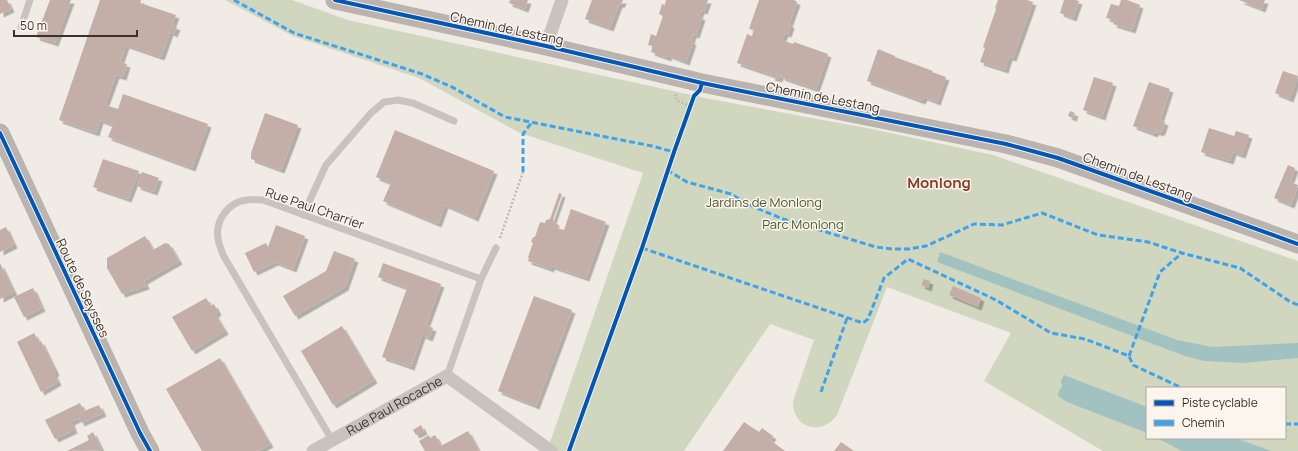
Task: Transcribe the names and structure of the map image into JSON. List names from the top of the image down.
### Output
{
  "streets": {
    "street": ["Chemin de Lestang", "Route de Seysses", "Rue Paul Rocache"],
    "lane": ["Rue Paul Charrier"]
  },
  "crossings": [
    ["Rue Paul Charrier", "Rue Paul Rocache"]
  ],
  "districts": ["Monlong"],
  "parks": ["Jardins de Monlong", "Parc Monlong"],
  "legend": ["Piste cyclable", "Chemin"],
  "scale_bar": "50 m"
}
